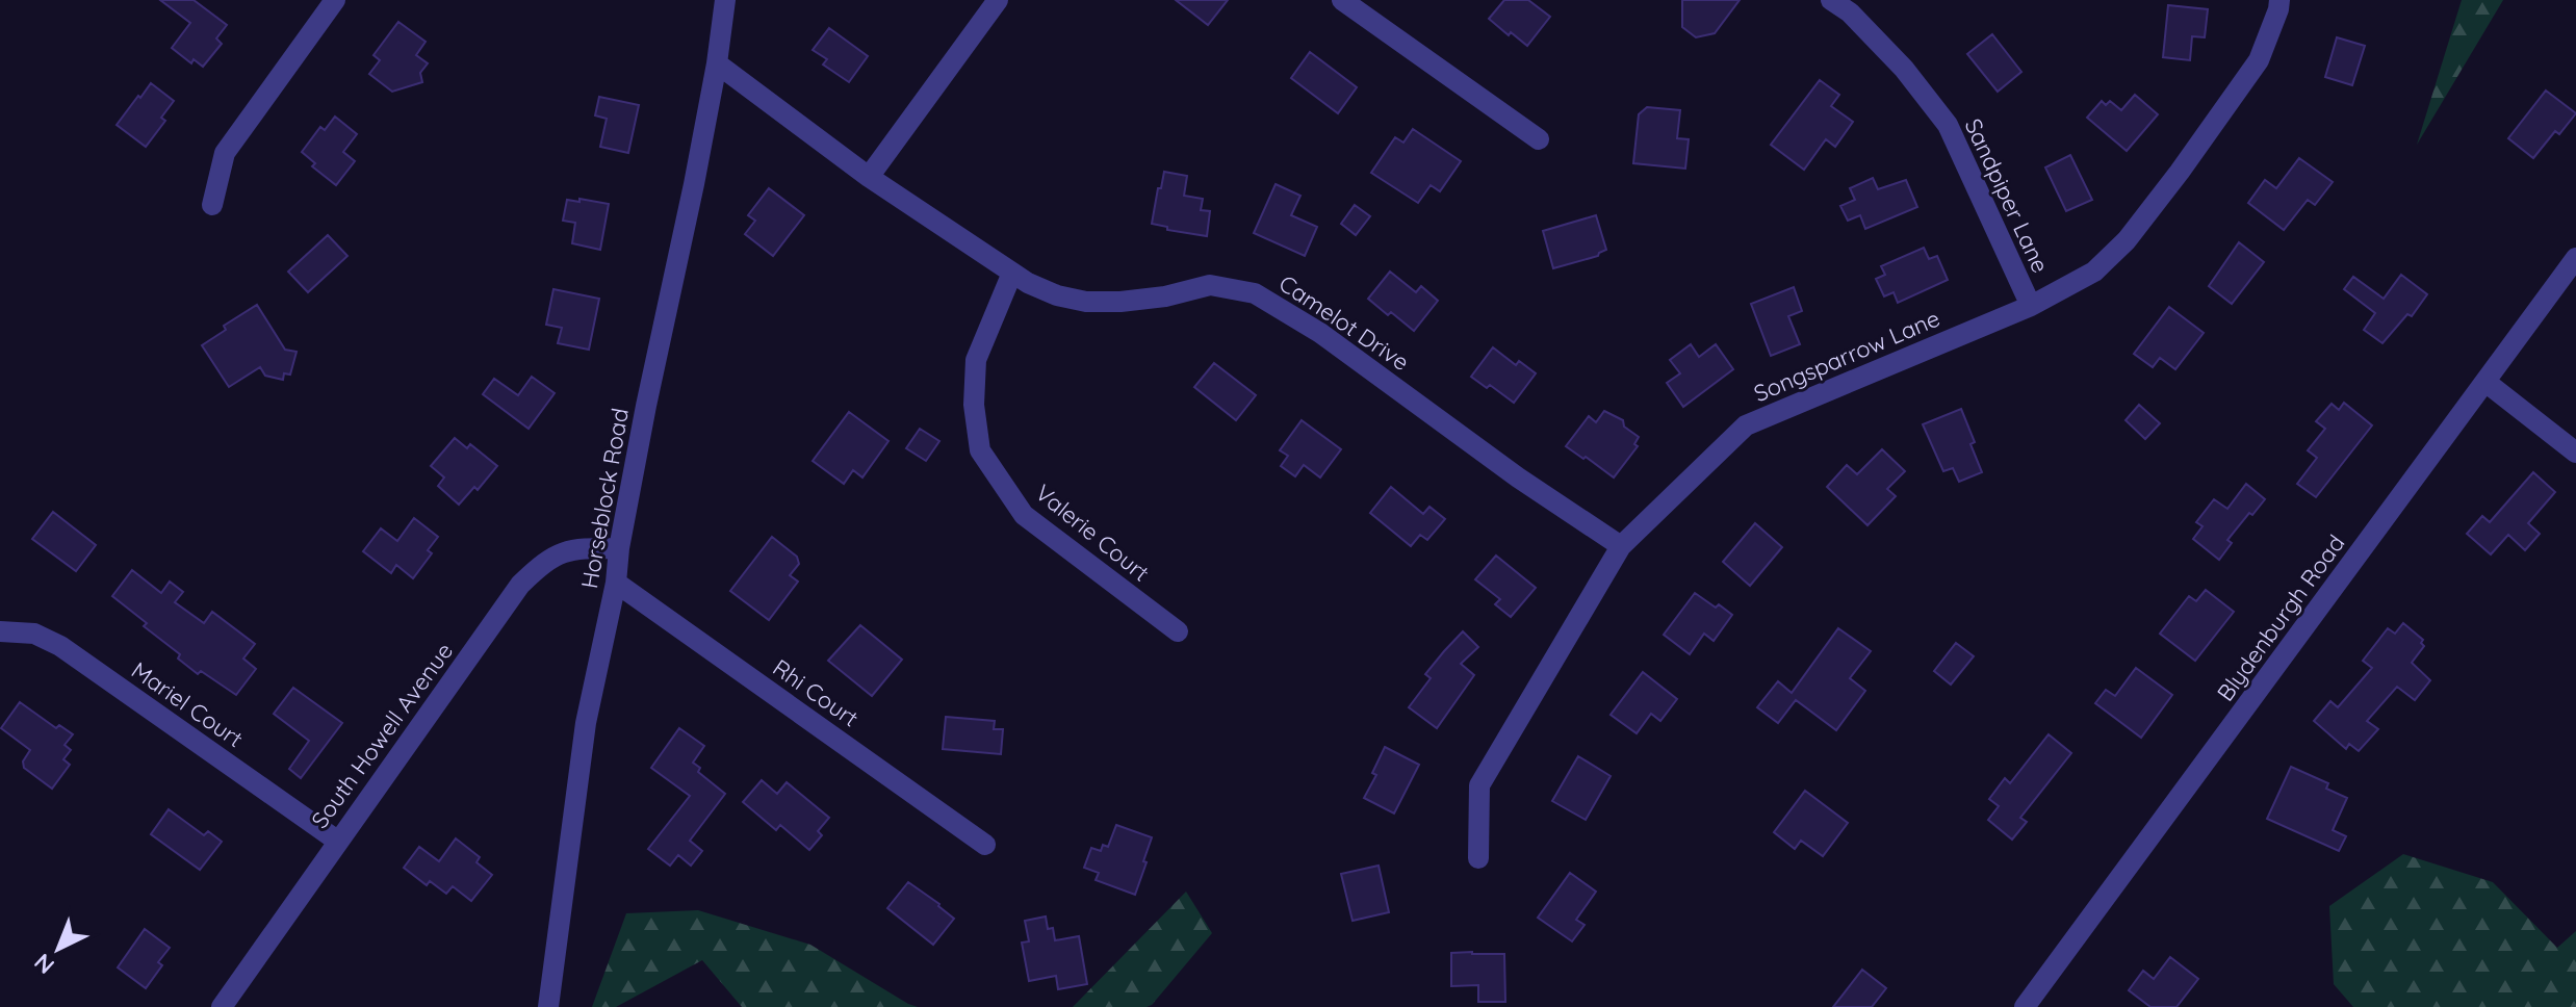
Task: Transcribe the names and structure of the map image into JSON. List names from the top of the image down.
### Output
{
  "streets": {
    "street": [
      "Sandpiper Lane",
      "Camelot Drive",
      "Songsparrow Lane",
      "Horseblock Road",
      "Valerie Court",
      "Blydenburgh Road",
      "Rhi Court",
      "Mariel Court",
      "South Howell Avenue"
    ]
  },
  "crossings": [
    ["Sandpiper Lane", "Songsparrow Lane"],
    ["Camelot Drive", "Songsparrow Lane"],
    ["Camelot Drive", "Horseblock Road"],
    ["Camelot Drive", "Valerie Court"],
    ["Horseblock Road", "Rhi Court"],
    ["Horseblock Road", "South Howell Avenue"],
    ["Mariel Court", "South Howell Avenue"]
  ],
  "north": "bottom left"
}
